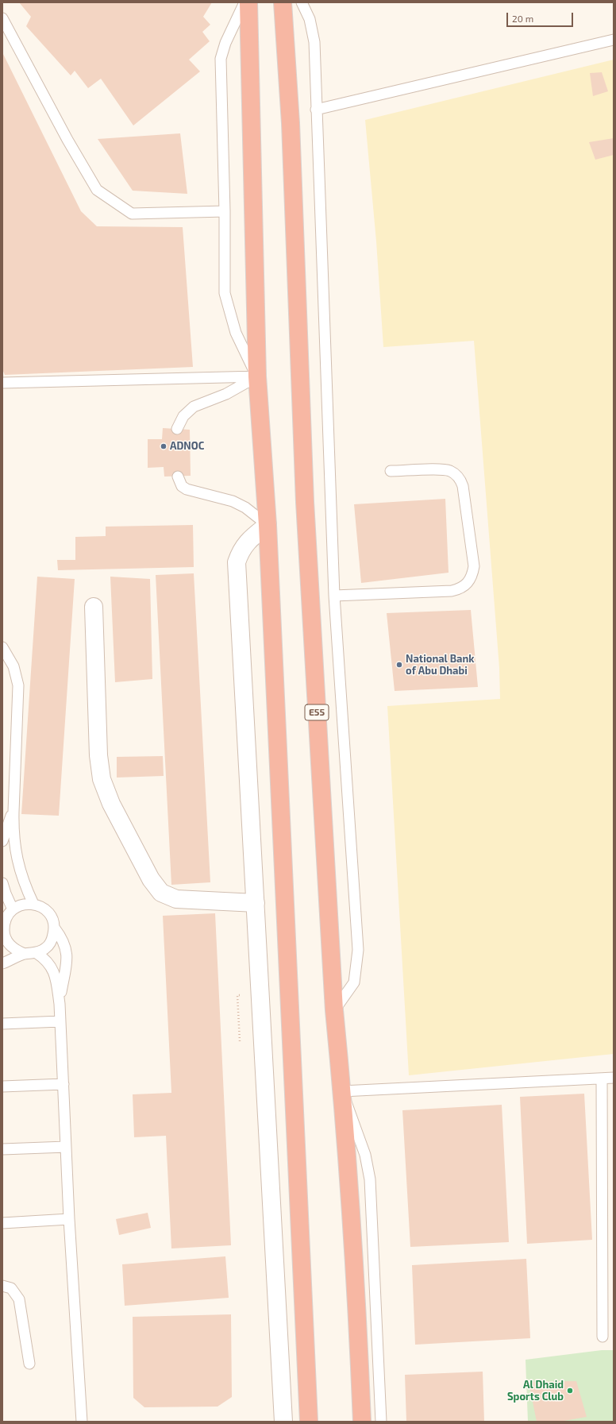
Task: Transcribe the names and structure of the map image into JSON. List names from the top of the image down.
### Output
{
  "streets": {
    "highway": ["E55"]
  },
  "places": ["ADNOC", "National Bank of Abu Dhabi", "Al Dhaid Sports Club"],
  "scale_bar": "20 m"
}
